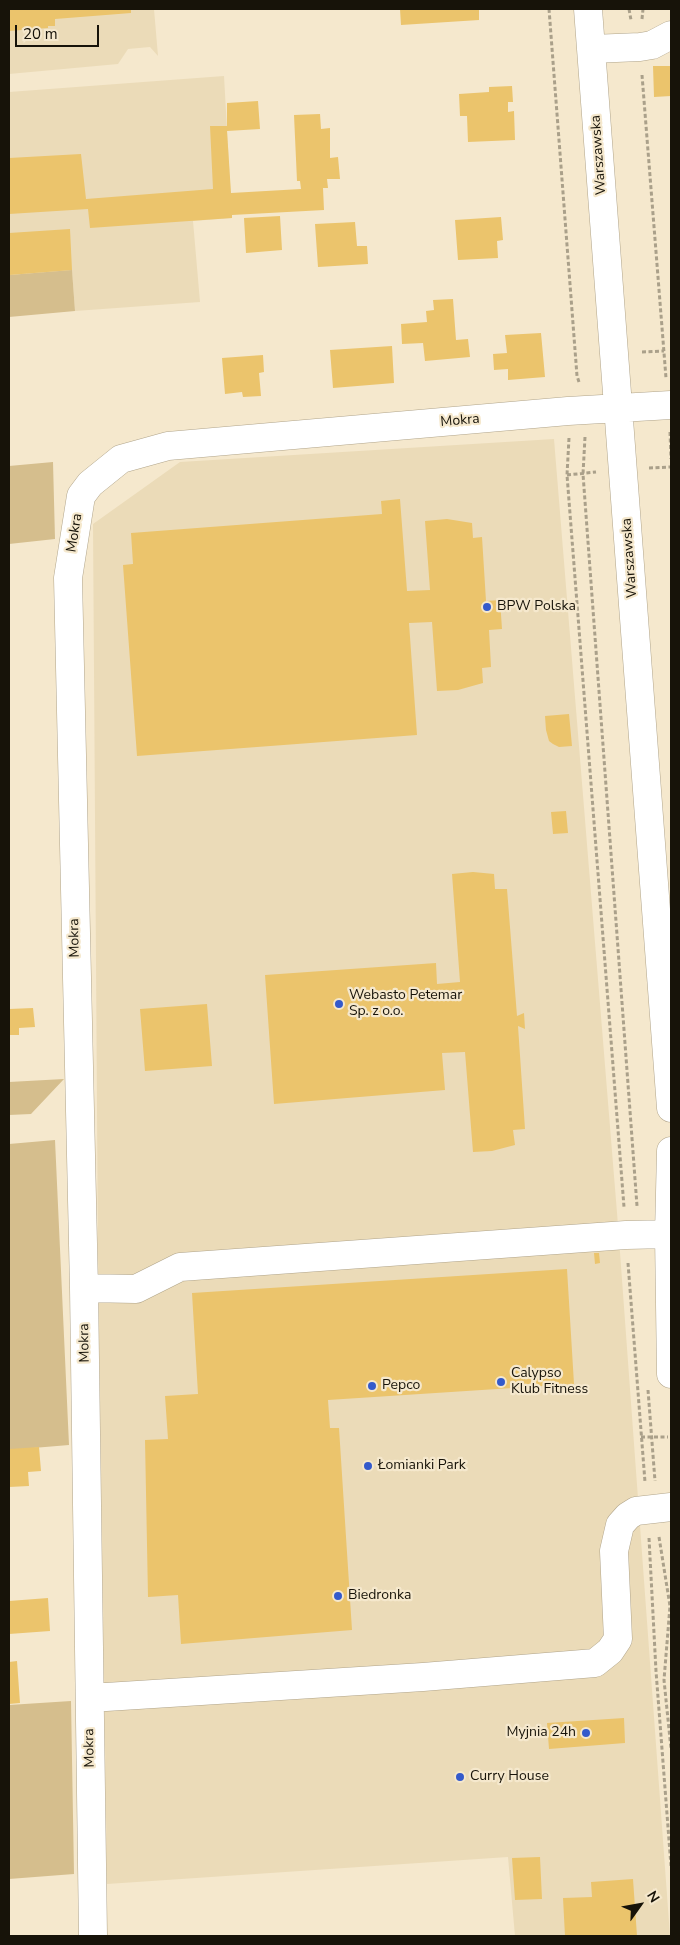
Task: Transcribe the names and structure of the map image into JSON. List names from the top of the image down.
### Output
{
  "streets": {
    "street": ["Warszawska", "Mokra"]
  },
  "crossings": [
    ["Warszawska", "Mokra"]
  ],
  "places": [
    "BPW Polska",
    "Webasto Petemar Sp. z o.o.",
    "Calypso Klub Fitness",
    "Pepco",
    "Łomianki Park",
    "Biedronka",
    "Myjnia 24h",
    "Curry House"
  ],
  "scale_bar": "20 m",
  "north": "top right"
}
